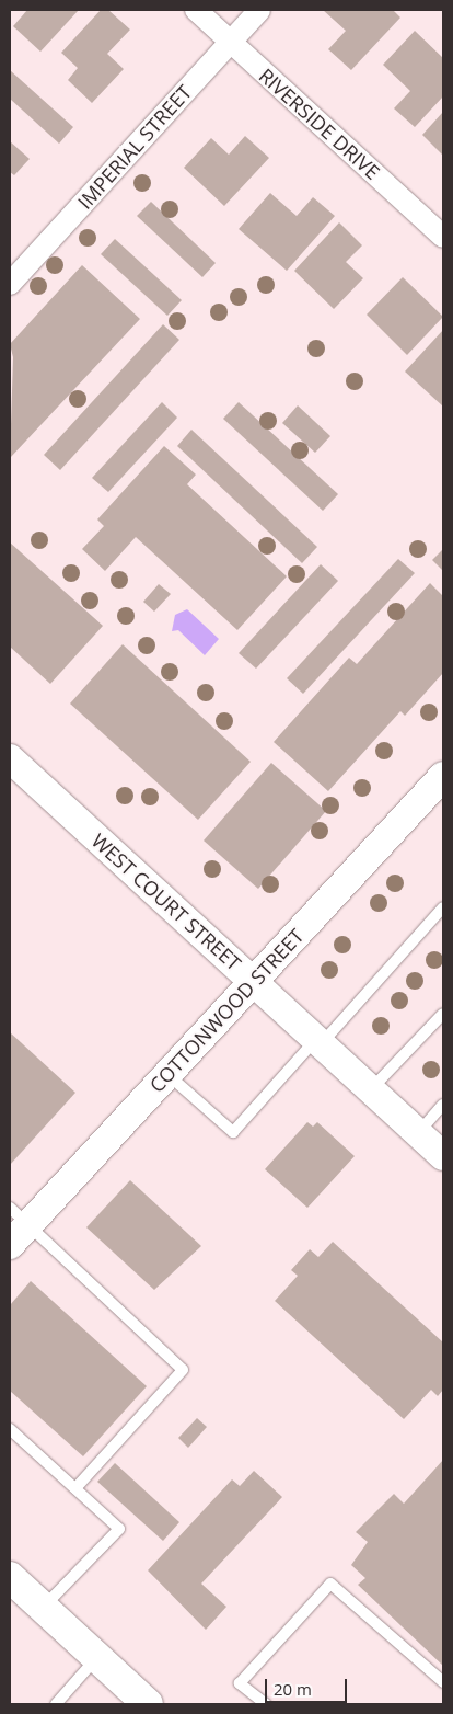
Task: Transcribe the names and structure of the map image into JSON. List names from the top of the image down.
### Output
{
  "streets": {
    "street": [
      "RIVERSIDE DRIVE",
      "IMPERIAL STREET",
      "WEST COURT STREET",
      "COTTONWOOD STREET"
    ]
  },
  "crossings": [
    ["RIVERSIDE DRIVE", "IMPERIAL STREET"],
    ["WEST COURT STREET", "COTTONWOOD STREET"]
  ],
  "scale_bar": "20 m"
}
